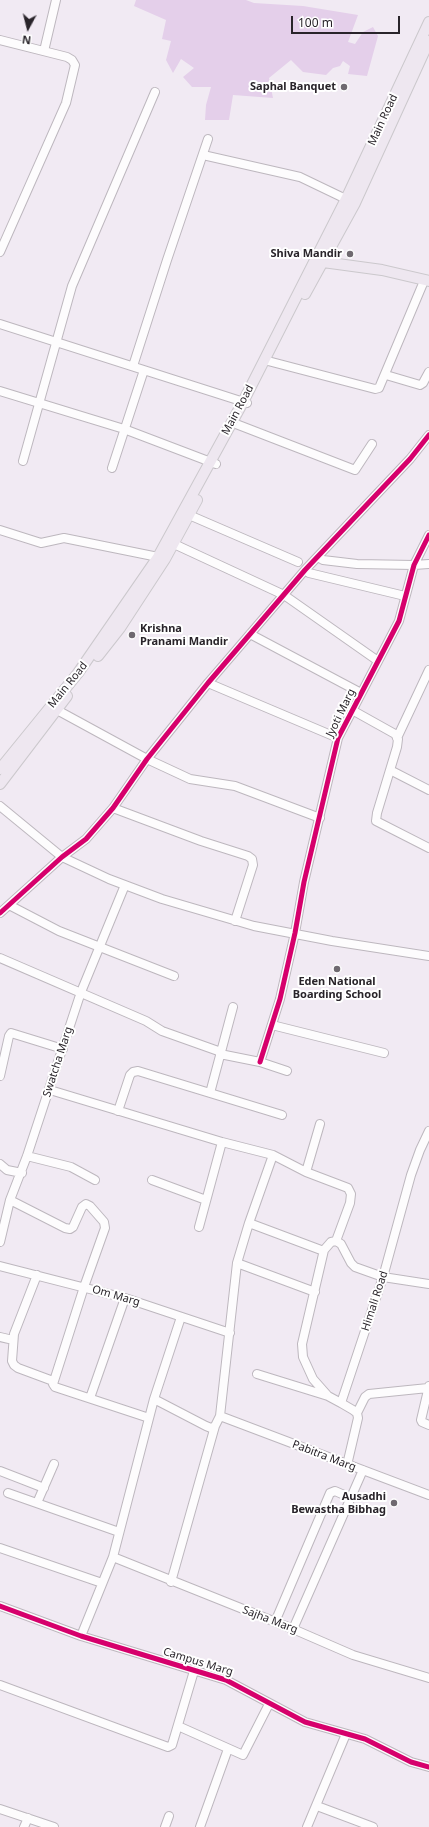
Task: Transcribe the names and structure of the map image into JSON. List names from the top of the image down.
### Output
{
  "streets": {
    "main road": ["Main Road"],
    "street": [
      "Jyoti Marg",
      "Swatcha Marg",
      "Om Marg",
      "Himali Road",
      "Pabitra Marg",
      "Sajha Marg",
      "Campus Marg"
    ]
  },
  "places": [
    "Saphal Banquet",
    "Shiva Mandir",
    "Krishna Pranami Mandir",
    "Eden National Boarding School",
    "Ausadhi Bewastha Bibhag"
  ],
  "scale_bar": "100 m",
  "north": "bottom"
}
